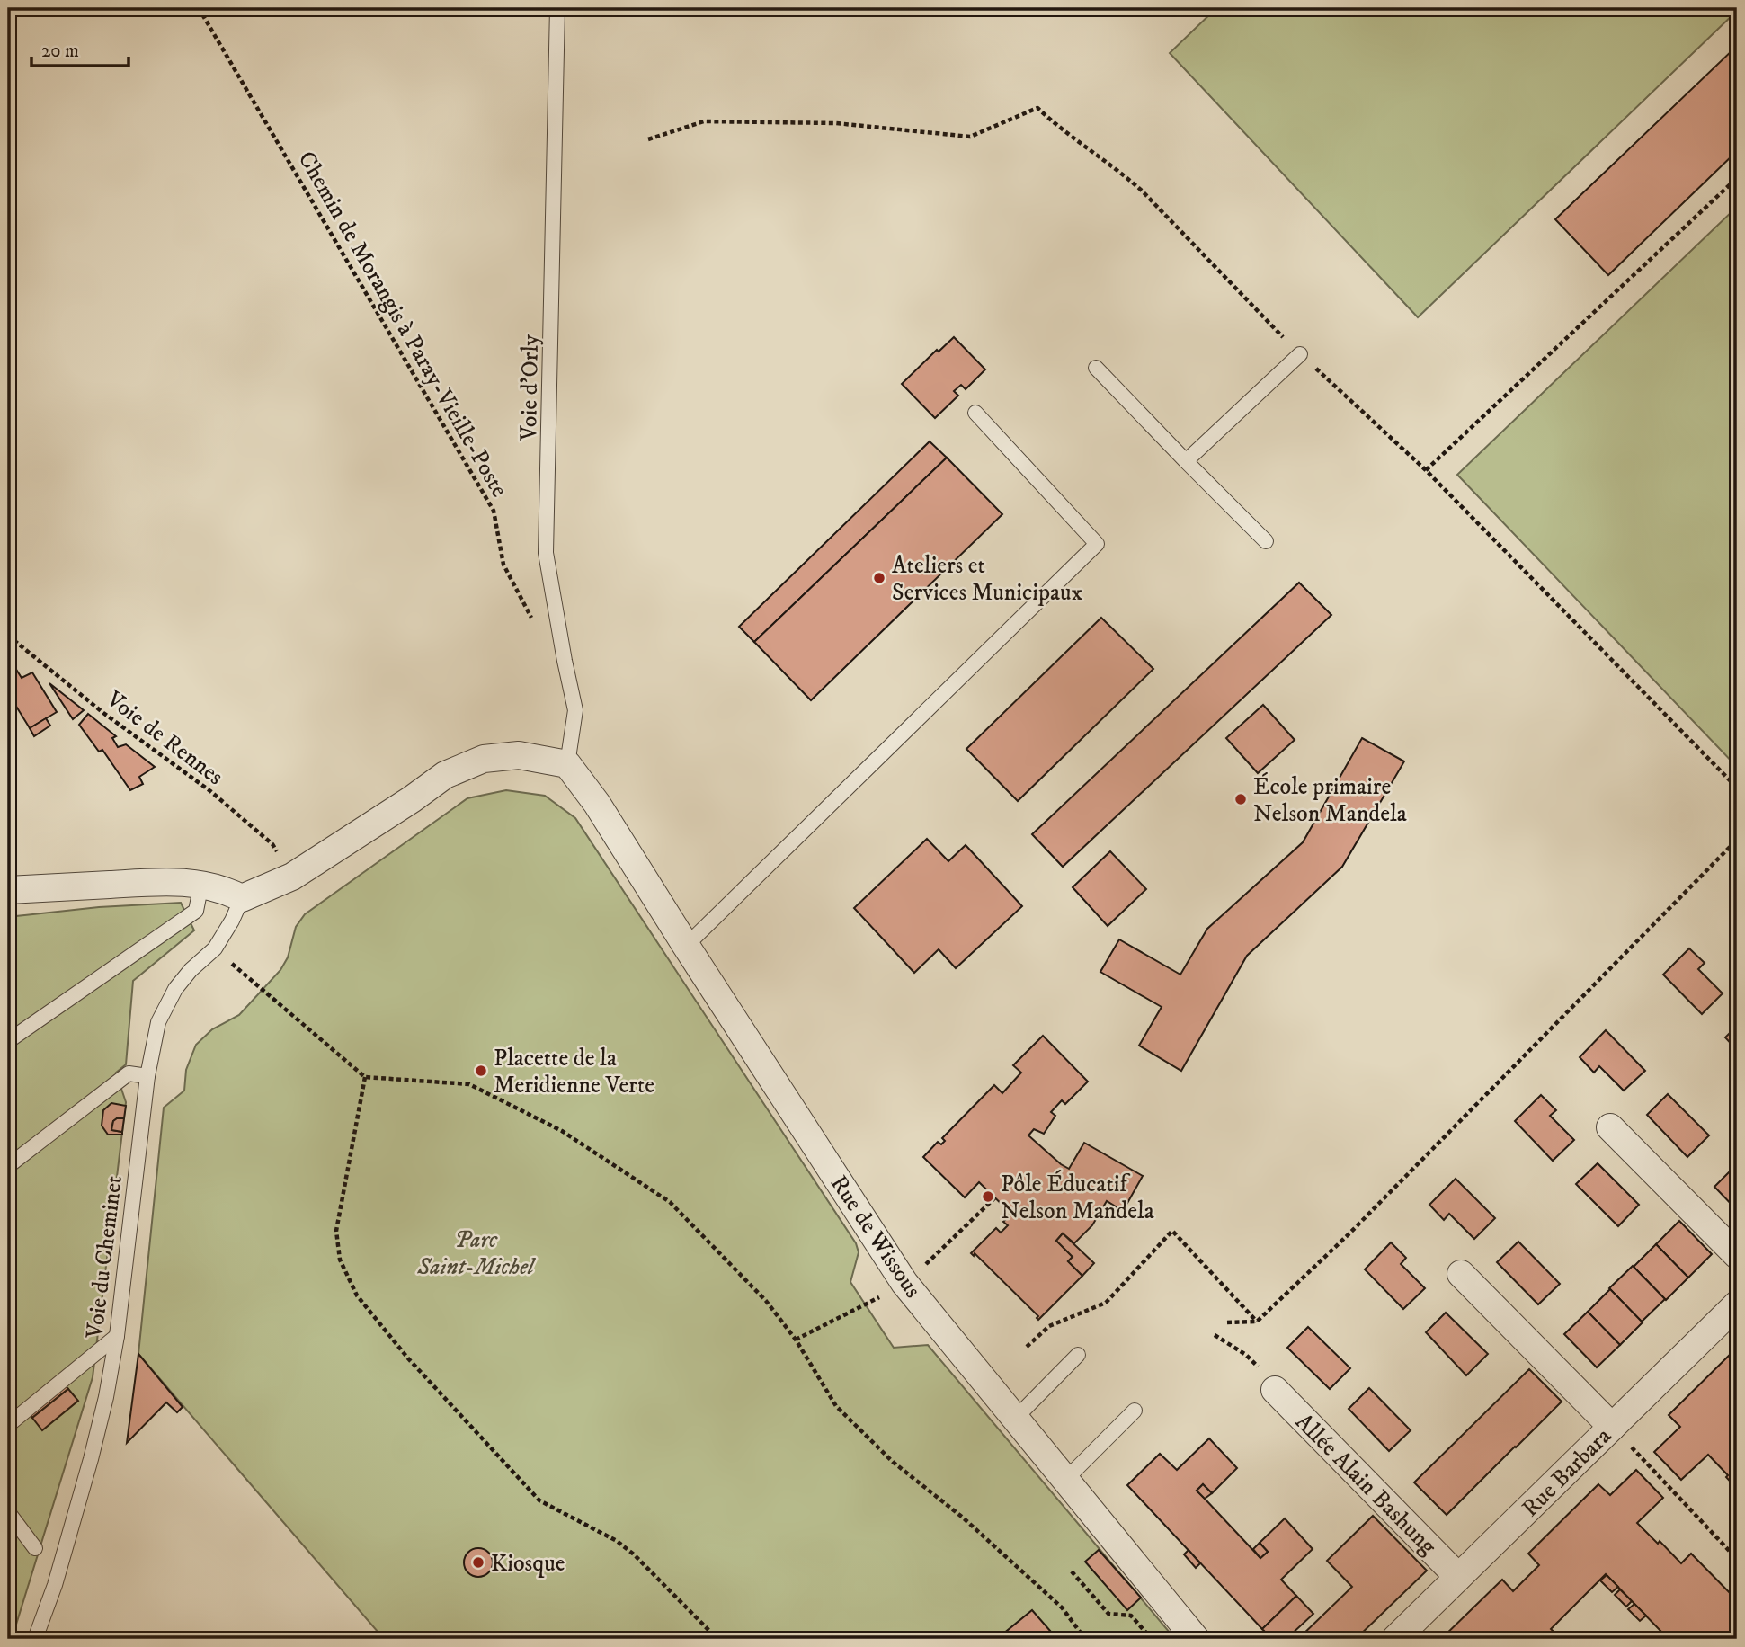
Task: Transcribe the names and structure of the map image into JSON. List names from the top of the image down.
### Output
{
  "streets": {
    "street": ["Rue de Wissous", "Rue Barbara", "Allée Alain Bashung"],
    "lane": ["Voie d'Orly", "Voie du Cheminet"],
    "path": ["Chemin de Morangis à Paray-Vieille-Poste", "Voie de Rennes"]
  },
  "crossings": [
    ["Chemin de Morangis à Paray-Vieille-Poste", "Voie d'Orly"],
    ["Voie d'Orly", "Rue de Wissous"],
    ["Rue Barbara", "Allée Alain Bashung"]
  ],
  "parks": ["Parc Saint-Michel"],
  "places": [
    "Ateliers et Services Municipaux",
    "École primaire Nelson Mandela",
    "Placette de la Meridienne Verte",
    "Pôle Éducatif Nelson Mandela",
    "Kiosque"
  ],
  "scale_bar": "20 m"
}
